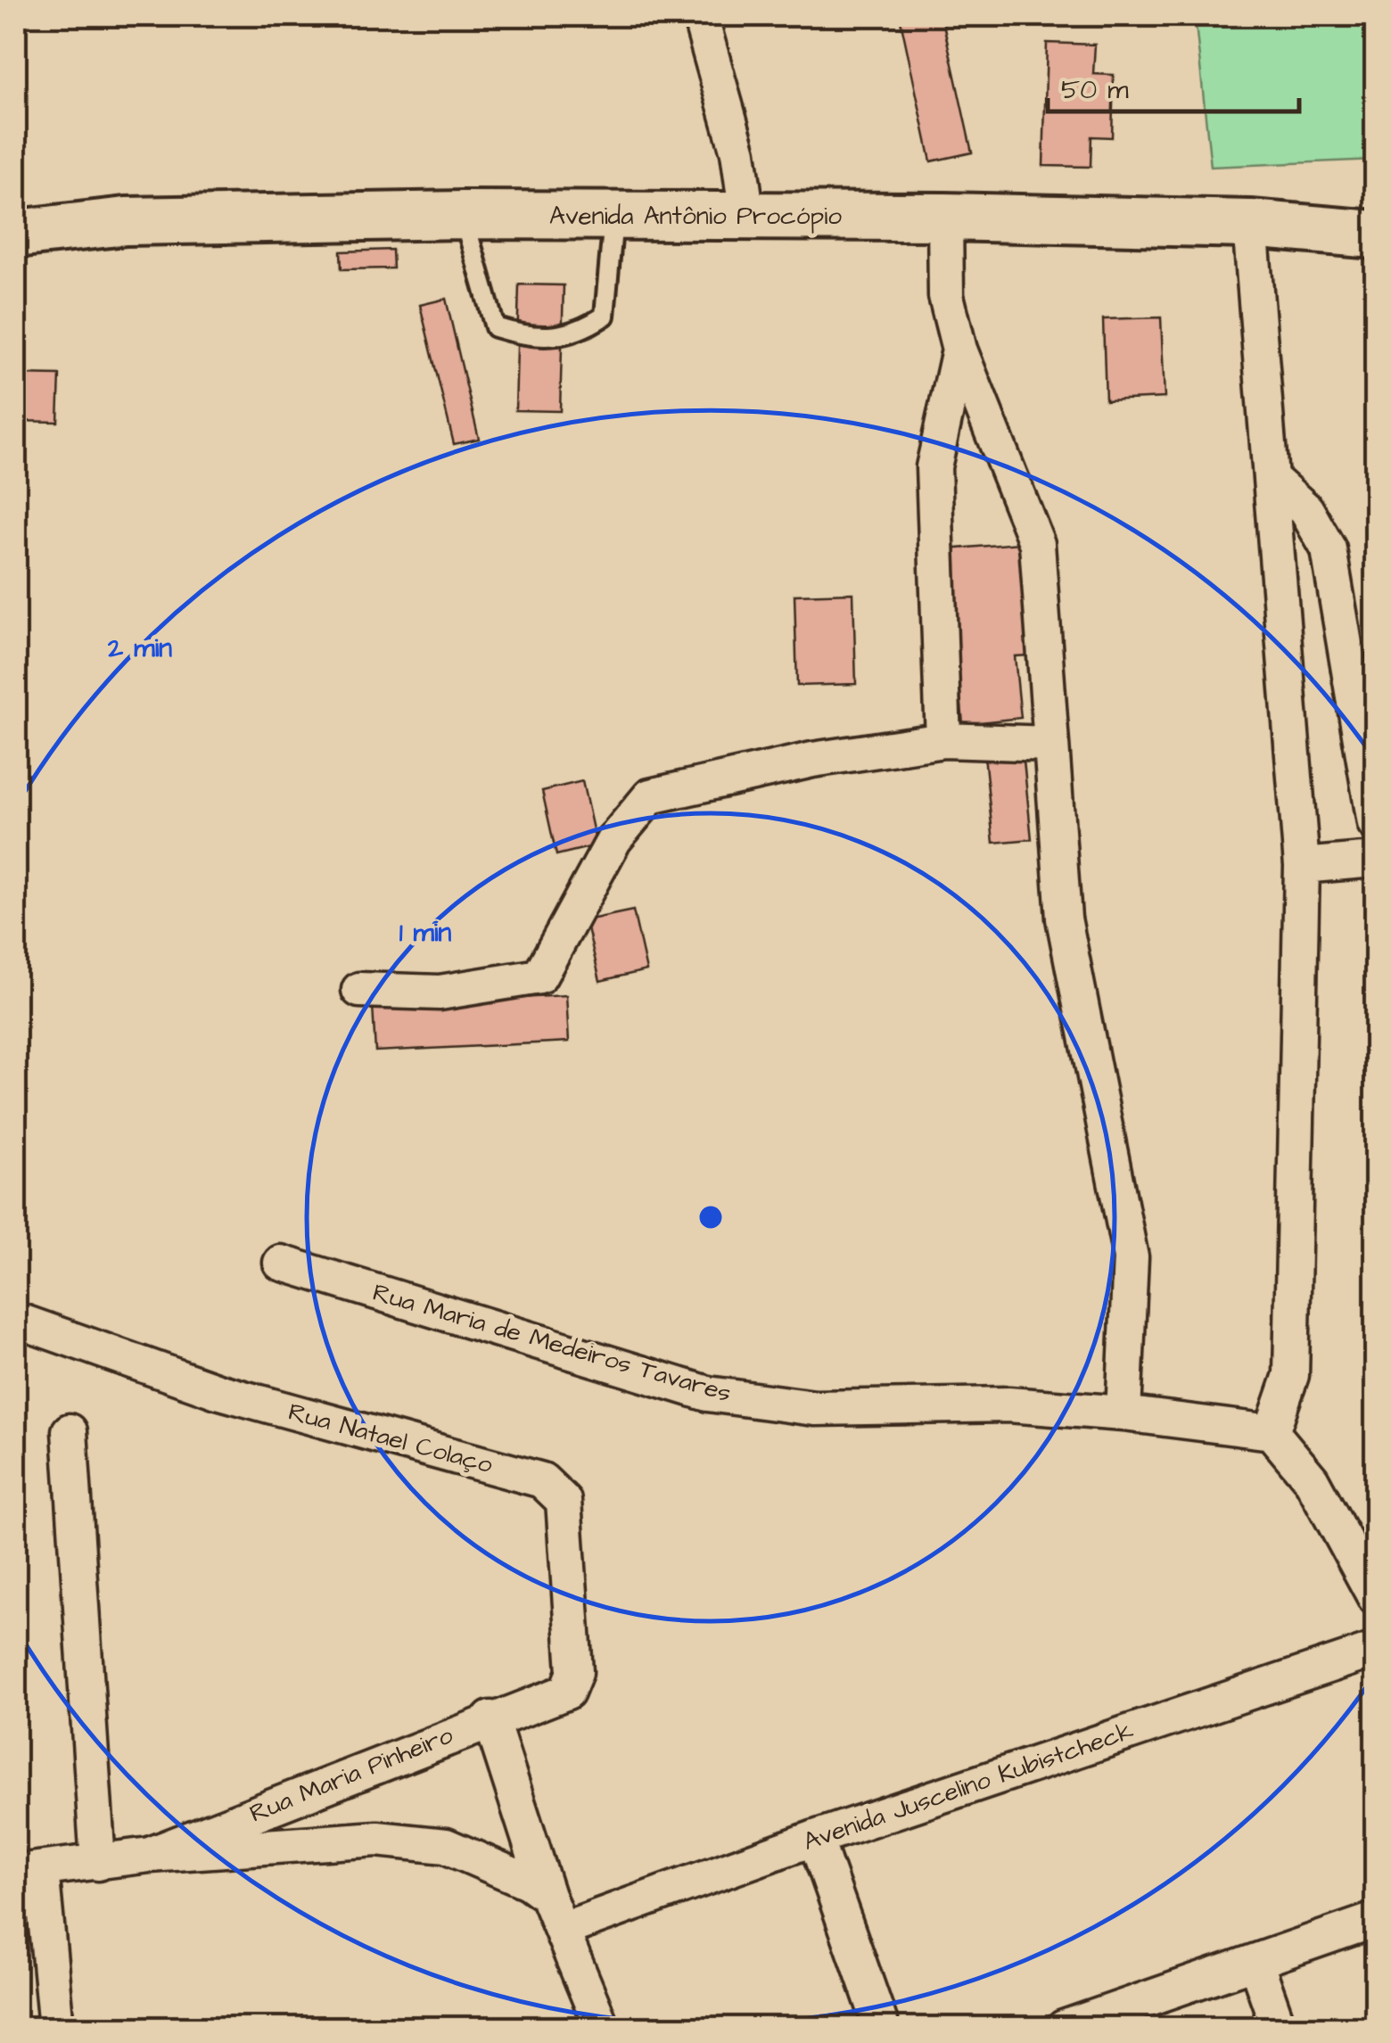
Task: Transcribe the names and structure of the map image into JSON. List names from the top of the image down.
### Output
{
  "streets": {
    "street": [
      "Avenida Antônio Procópio",
      "Rua Maria de Medeiros Tavares",
      "Rua Natael Colaço",
      "Rua Maria Pinheiro",
      "Avenida Juscelino Kubistcheck"
    ]
  },
  "crossings": [
    ["Rua Natael Colaço", "Rua Maria Pinheiro"]
  ],
  "scale_bar": "50 m",
  "rings": ["2 min", "1 min"]
}
